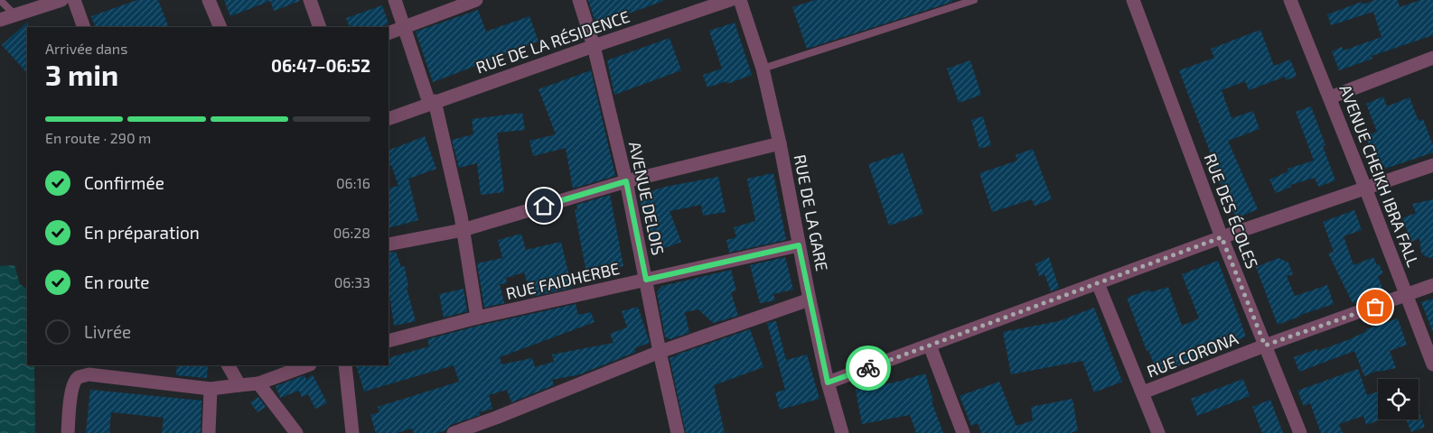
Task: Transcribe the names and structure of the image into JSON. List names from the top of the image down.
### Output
{
  "streets": {
    "street": [
      "RUE DE LA RÉSIDENCE",
      "AVENUE CHEIKH IBRA FALL",
      "AVENUE DELOIS",
      "RUE DES ÉCOLES",
      "RUE DE LA GARE",
      "RUE FAIDHERBE",
      "RUE CORONA"
    ]
  },
  "crossings": [
    ["RUE DE LA RÉSIDENCE", "AVENUE DELOIS"],
    ["AVENUE CHEIKH IBRA FALL", "RUE CORONA"],
    ["AVENUE DELOIS", "RUE FAIDHERBE"],
    ["RUE DES ÉCOLES", "RUE CORONA"],
    ["RUE DE LA GARE", "RUE FAIDHERBE"]
  ],
  "page": {
    "heading": ["3 min", "Arrivée dans", "06:47–06:52"],
    "bar": "En route · 290 m",
    "list": [
      ["Confirmée", "06:16"],
      ["En préparation", "06:28"],
      ["En route", "06:33"],
      "Livrée"
    ]
  }
}
